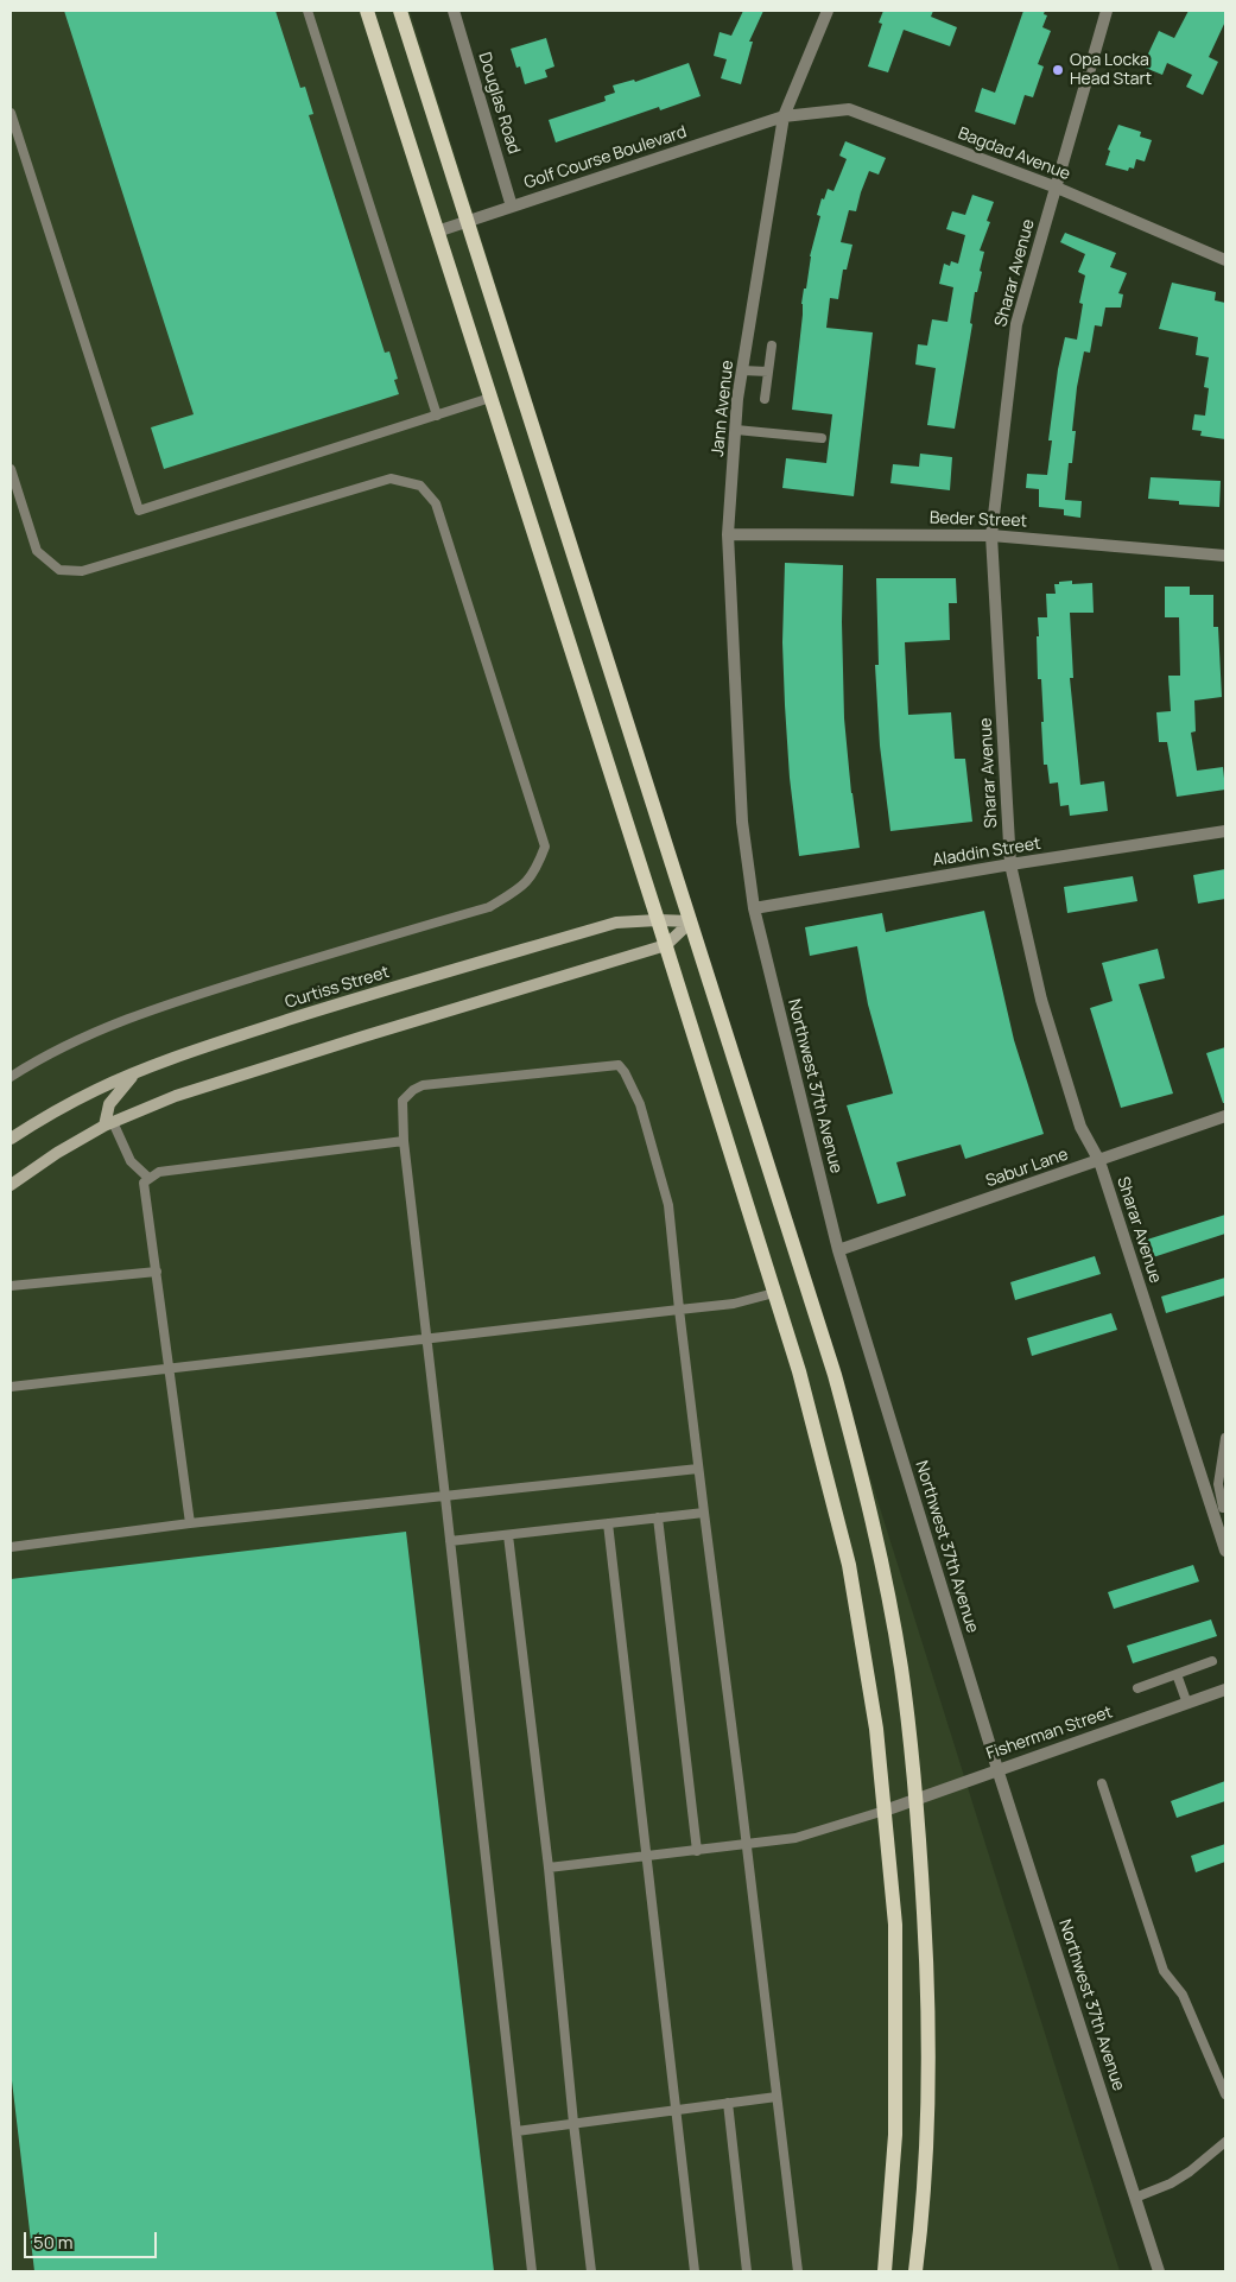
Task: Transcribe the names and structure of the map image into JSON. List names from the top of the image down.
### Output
{
  "streets": {
    "street": [
      "Douglas Road",
      "Bagdad Avenue",
      "Golf Course Boulevard",
      "Sharar Avenue",
      "Jann Avenue",
      "Beder Street",
      "Aladdin Street",
      "Curtiss Street",
      "Northwest 37th Avenue",
      "Sabur Lane",
      "Fisherman Street"
    ]
  },
  "crossings": [
    ["Douglas Road", "Golf Course Boulevard"],
    ["Bagdad Avenue", "Golf Course Boulevard"],
    ["Bagdad Avenue", "Sharar Avenue"],
    ["Bagdad Avenue", "Jann Avenue"],
    ["Golf Course Boulevard", "Jann Avenue"],
    ["Sharar Avenue", "Beder Street"],
    ["Sharar Avenue", "Aladdin Street"],
    ["Sharar Avenue", "Sabur Lane"],
    ["Jann Avenue", "Beder Street"],
    ["Jann Avenue", "Northwest 37th Avenue"],
    ["Aladdin Street", "Northwest 37th Avenue"],
    ["Northwest 37th Avenue", "Sabur Lane"],
    ["Northwest 37th Avenue", "Fisherman Street"]
  ],
  "places": ["Opa Locka Head Start"],
  "scale_bar": "50 m"
}
